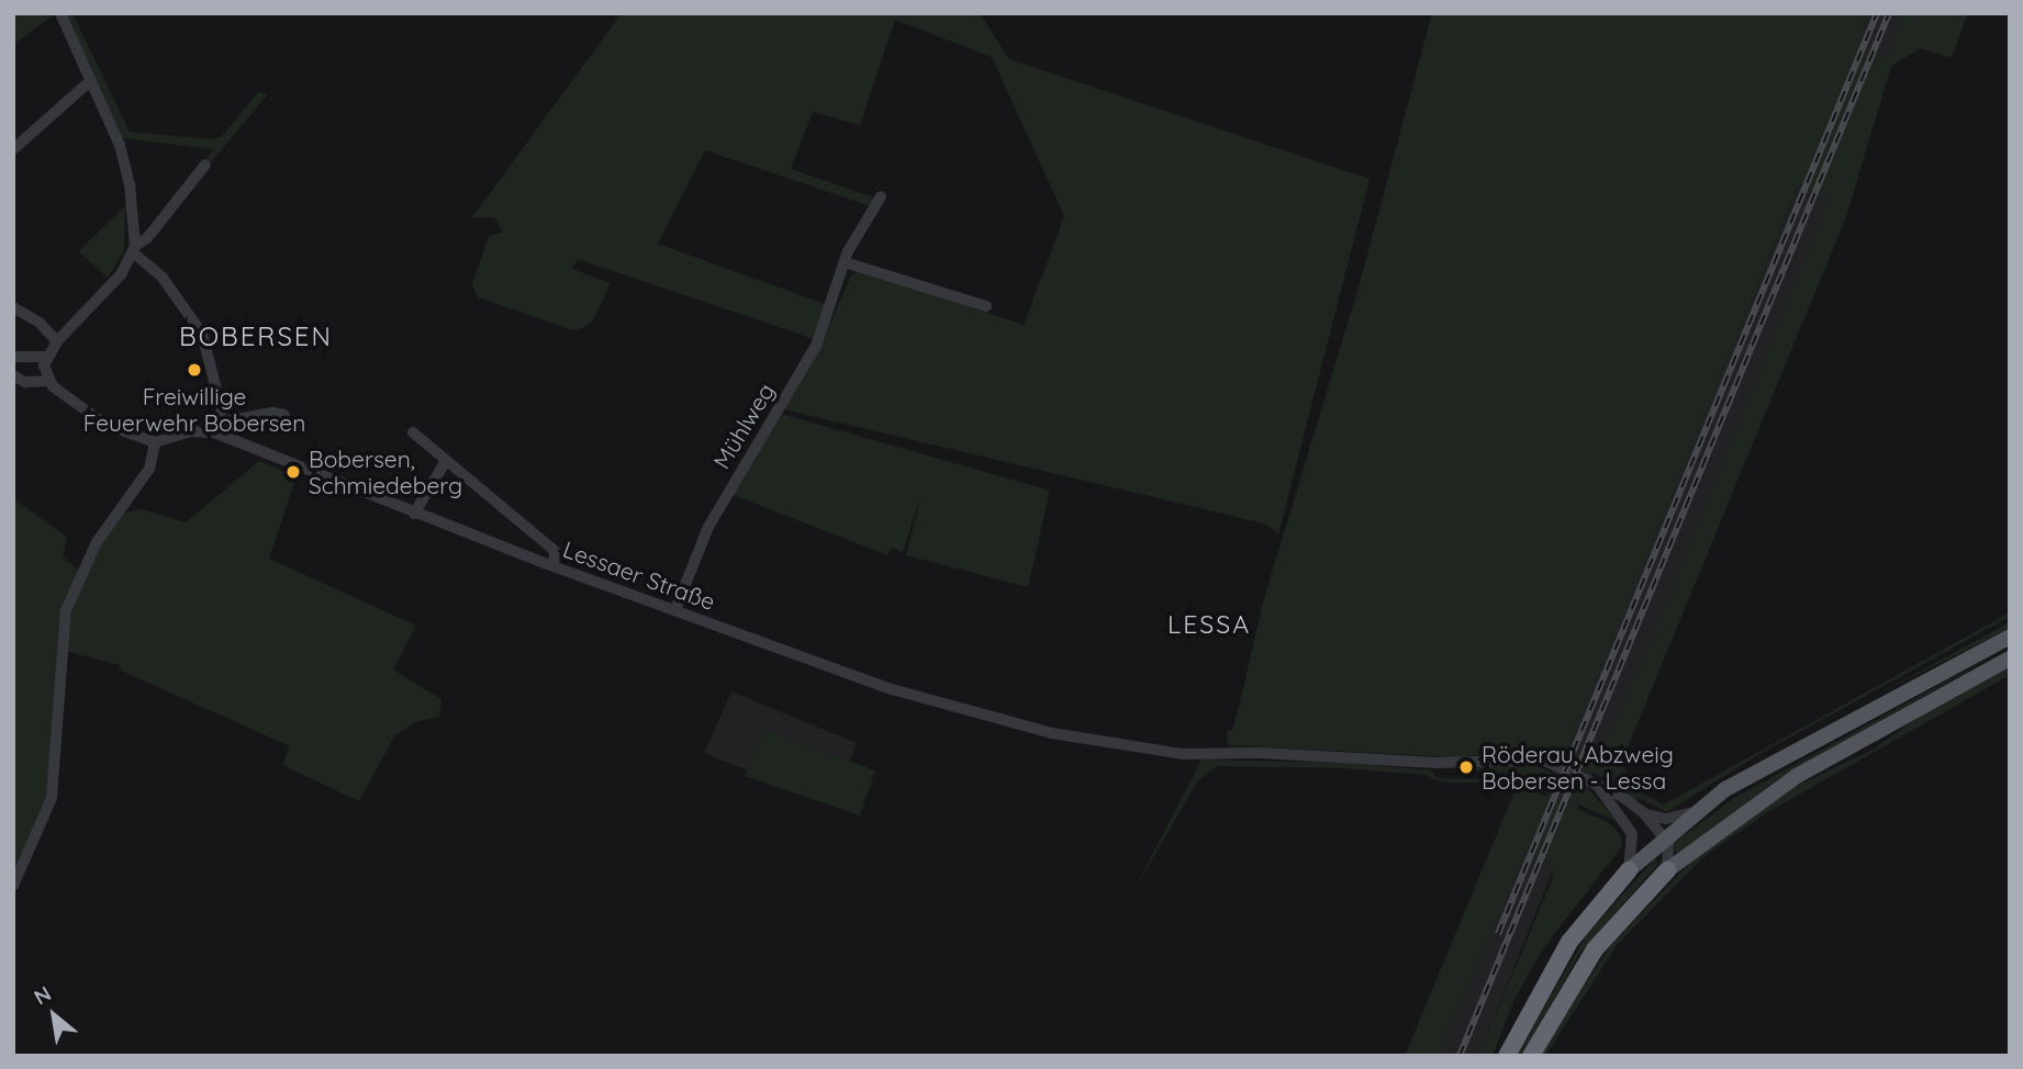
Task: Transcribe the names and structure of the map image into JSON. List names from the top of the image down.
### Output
{
  "streets": {
    "street": ["Mühlweg", "Lessaer Straße"]
  },
  "crossings": [
    ["Mühlweg", "Lessaer Straße"]
  ],
  "districts": ["BOBERSEN", "LESSA"],
  "places": ["Freiwillige Feuerwehr Bobersen", "Bobersen, Schmiedeberg", "Röderau, Abzweig Bobersen - Lessa"],
  "north": "top left"
}
